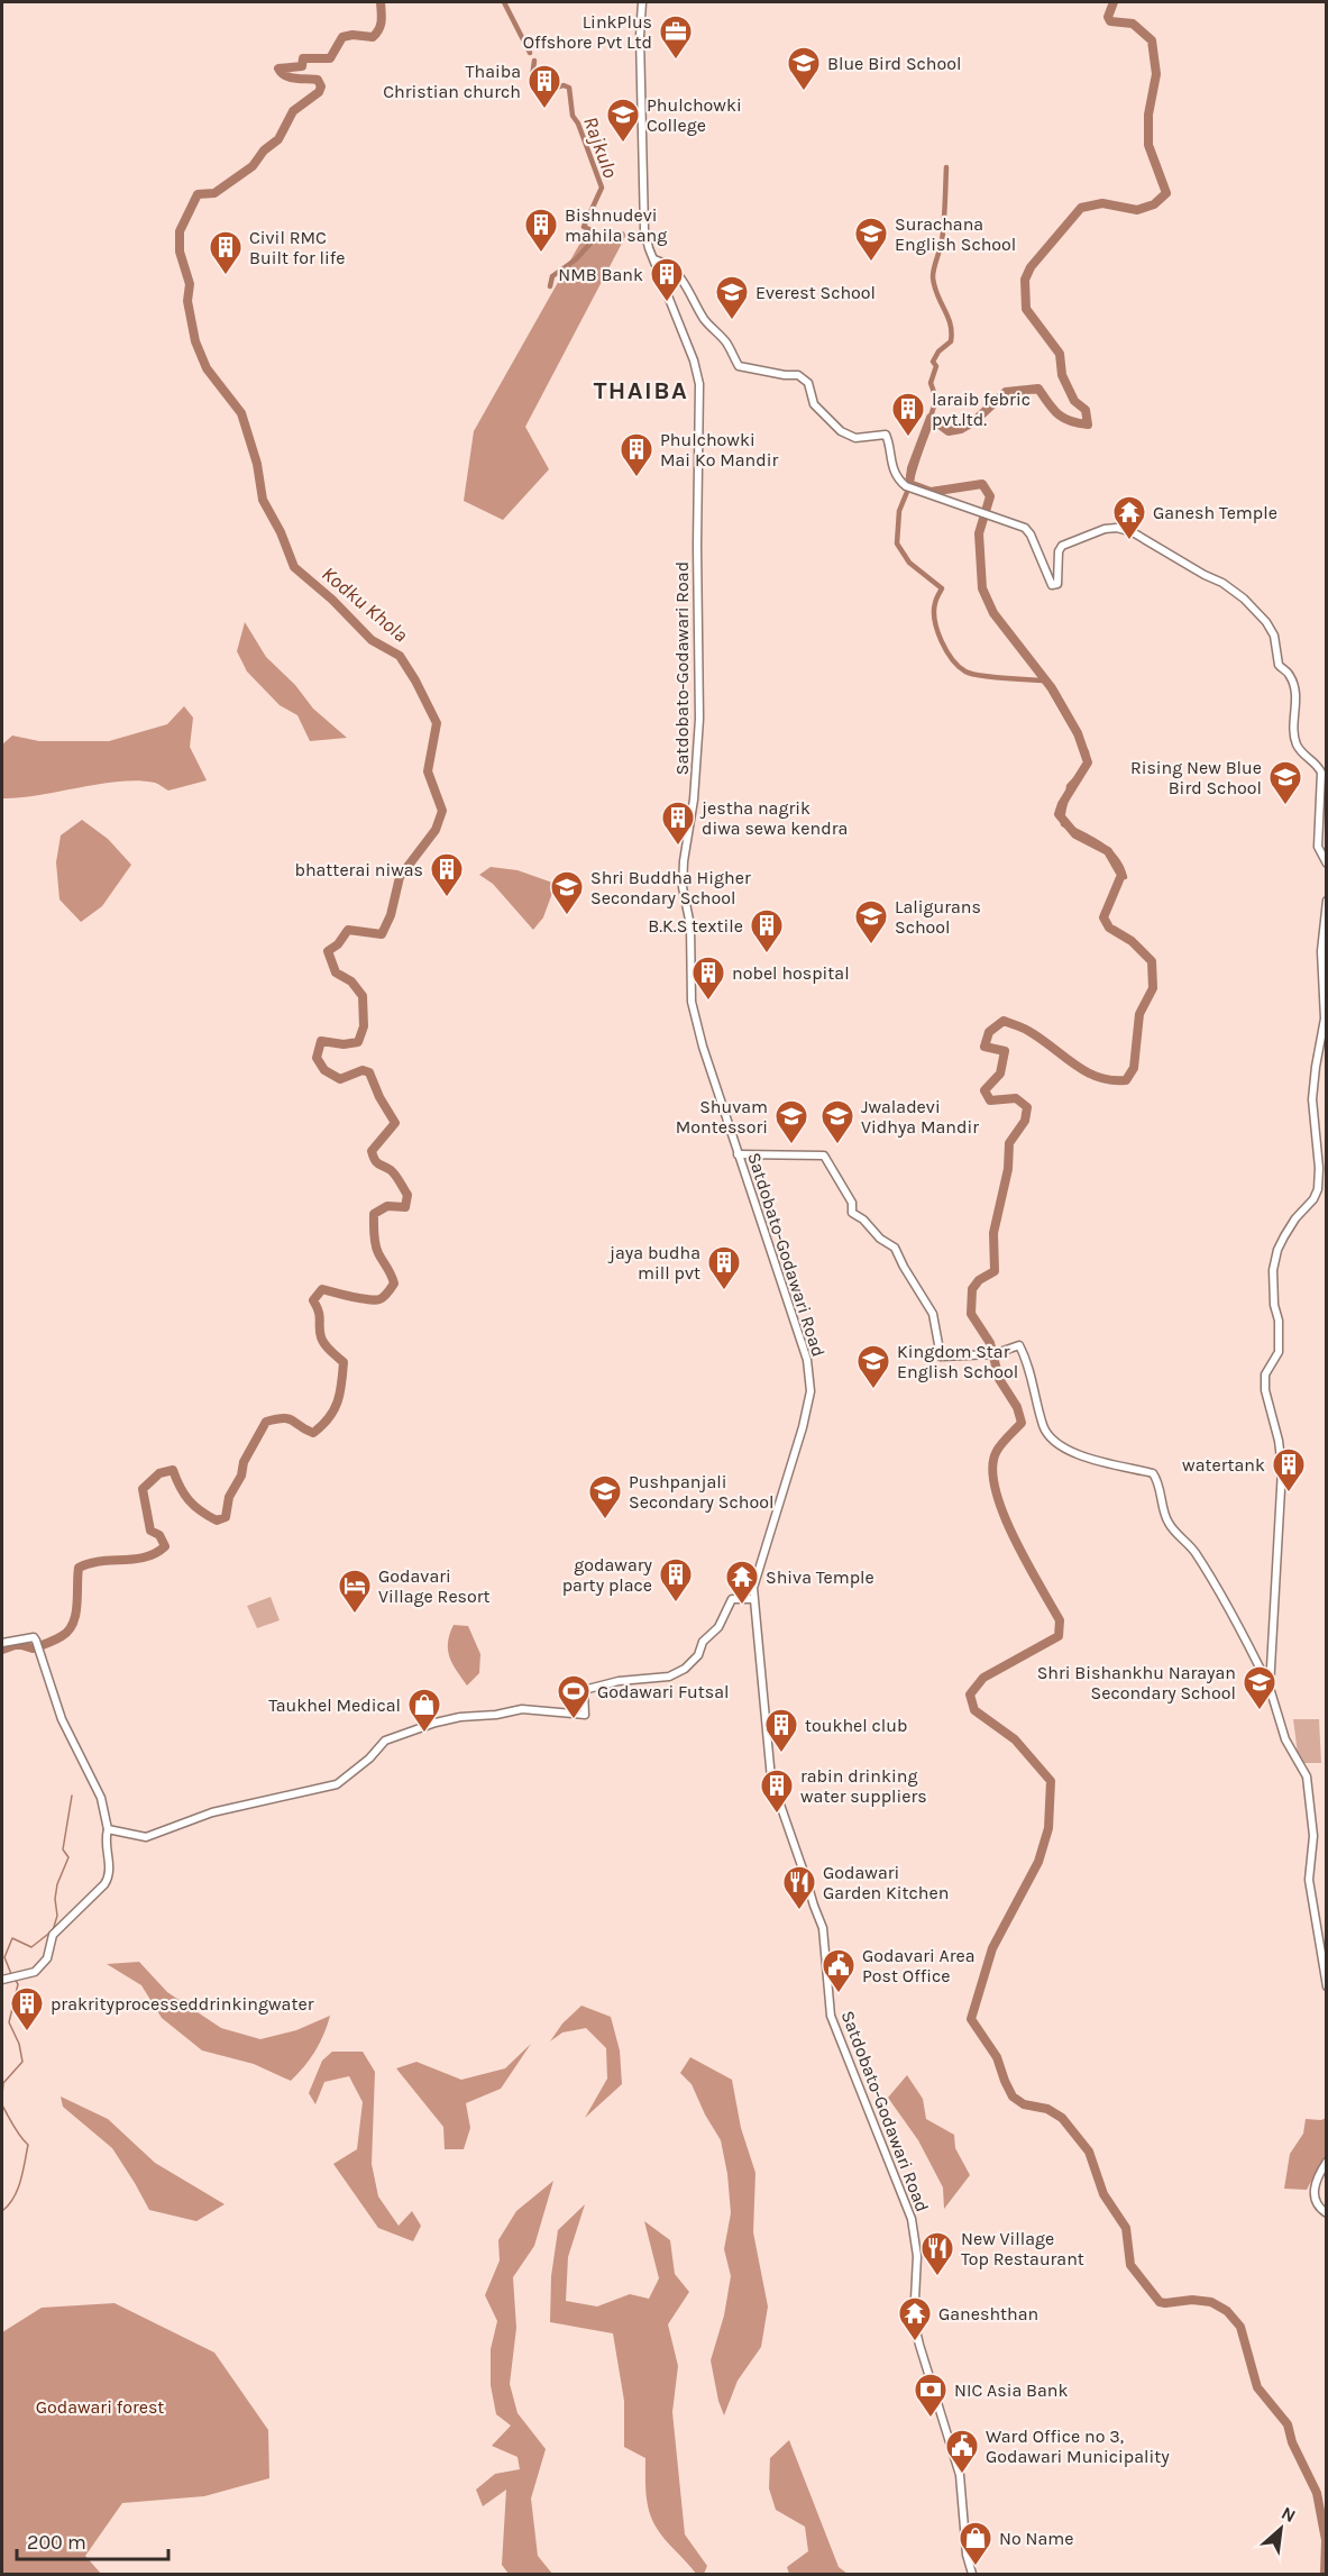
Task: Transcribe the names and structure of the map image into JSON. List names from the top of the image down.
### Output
{
  "streets": {
    "street": ["Satdobato-Godawari Road"]
  },
  "districts": ["THAIBA"],
  "water": ["Rajkulo", "Kodku Khola"],
  "parks": ["Godawari forest"],
  "places": {
    "office": ["LinkPlus Offshore Pvt Ltd"],
    "school or university": [
      "Blue Bird School",
      "Phulchowki College",
      "Surachana English School",
      "Everest School",
      "Rising New Blue Bird School",
      "Shri Buddha Higher Secondary School",
      "Laligurans School",
      "Shuvam Montessori",
      "Jwaladevi Vidhya Mandir",
      "Kingdom Star English School",
      "Pushpanjali Secondary School",
      "Shri Bishankhu Narayan Secondary School"
    ],
    "building": [
      "Thaiba Christian church",
      "Bishnudevi mahila sang",
      "Civil RMC Built for life",
      "NMB Bank",
      "laraib febric pvt.ltd.",
      "Phulchowki Mai Ko Mandir",
      "jestha nagrik diwa sewa kendra",
      "bhatterai niwas",
      "B.K.S textile",
      "nobel hospital",
      "jaya budha mill pvt",
      "watertank",
      "godawary party place",
      "toukhel club",
      "rabin drinking water suppliers",
      "prakrityprocesseddrinkingwater"
    ],
    "temple": ["Ganesh Temple", "Shiva Temple", "Ganeshthan"],
    "hotel": ["Godavari Village Resort"],
    "sports": ["Godawari Futsal"],
    "shop": ["Taukhel Medical", "No Name"],
    "restaurant": ["Godawari Garden Kitchen", "New Village Top Restaurant"],
    "public building": ["Godavari Area Post Office", "Ward Office no 3, Godawari Municipality"],
    "bank": ["NIC Asia Bank"]
  },
  "scale_bar": "200 m",
  "north": "top right"
}
